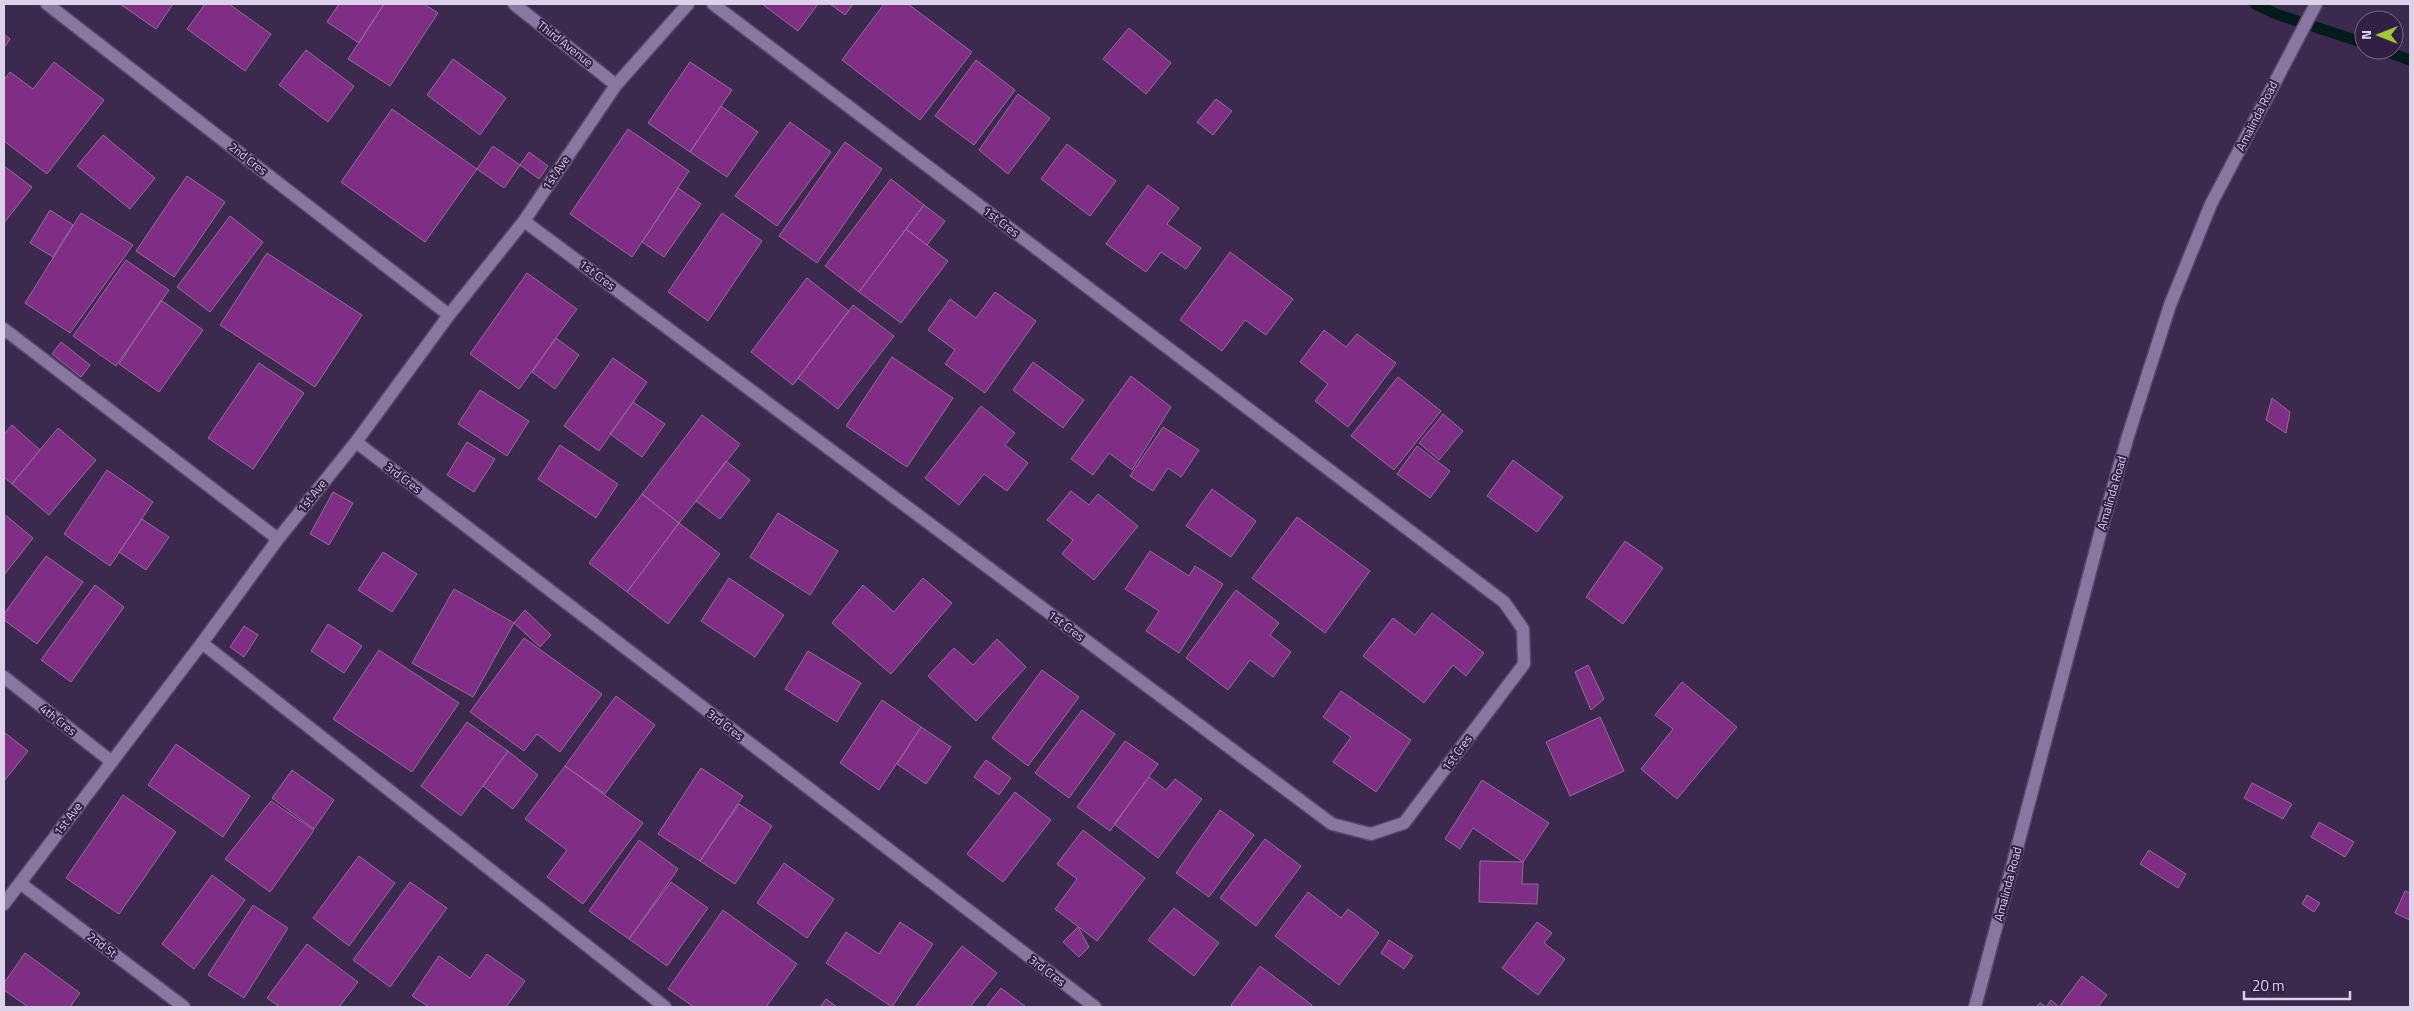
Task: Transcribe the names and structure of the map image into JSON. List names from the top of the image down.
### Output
{
  "streets": {
    "street": [
      "Third Avenue",
      "Amalinda Road",
      "2nd Cres",
      "1st Ave",
      "1st Cres",
      "3rd Cres",
      "4th Cres",
      "2nd St"
    ]
  },
  "crossings": [
    ["Third Avenue", "1st Ave"],
    ["2nd Cres", "1st Ave"],
    ["1st Ave", "1st Cres"],
    ["1st Ave", "3rd Cres"],
    ["1st Ave", "4th Cres"],
    ["1st Ave", "2nd St"]
  ],
  "scale_bar": "20 m",
  "north": "left"
}
